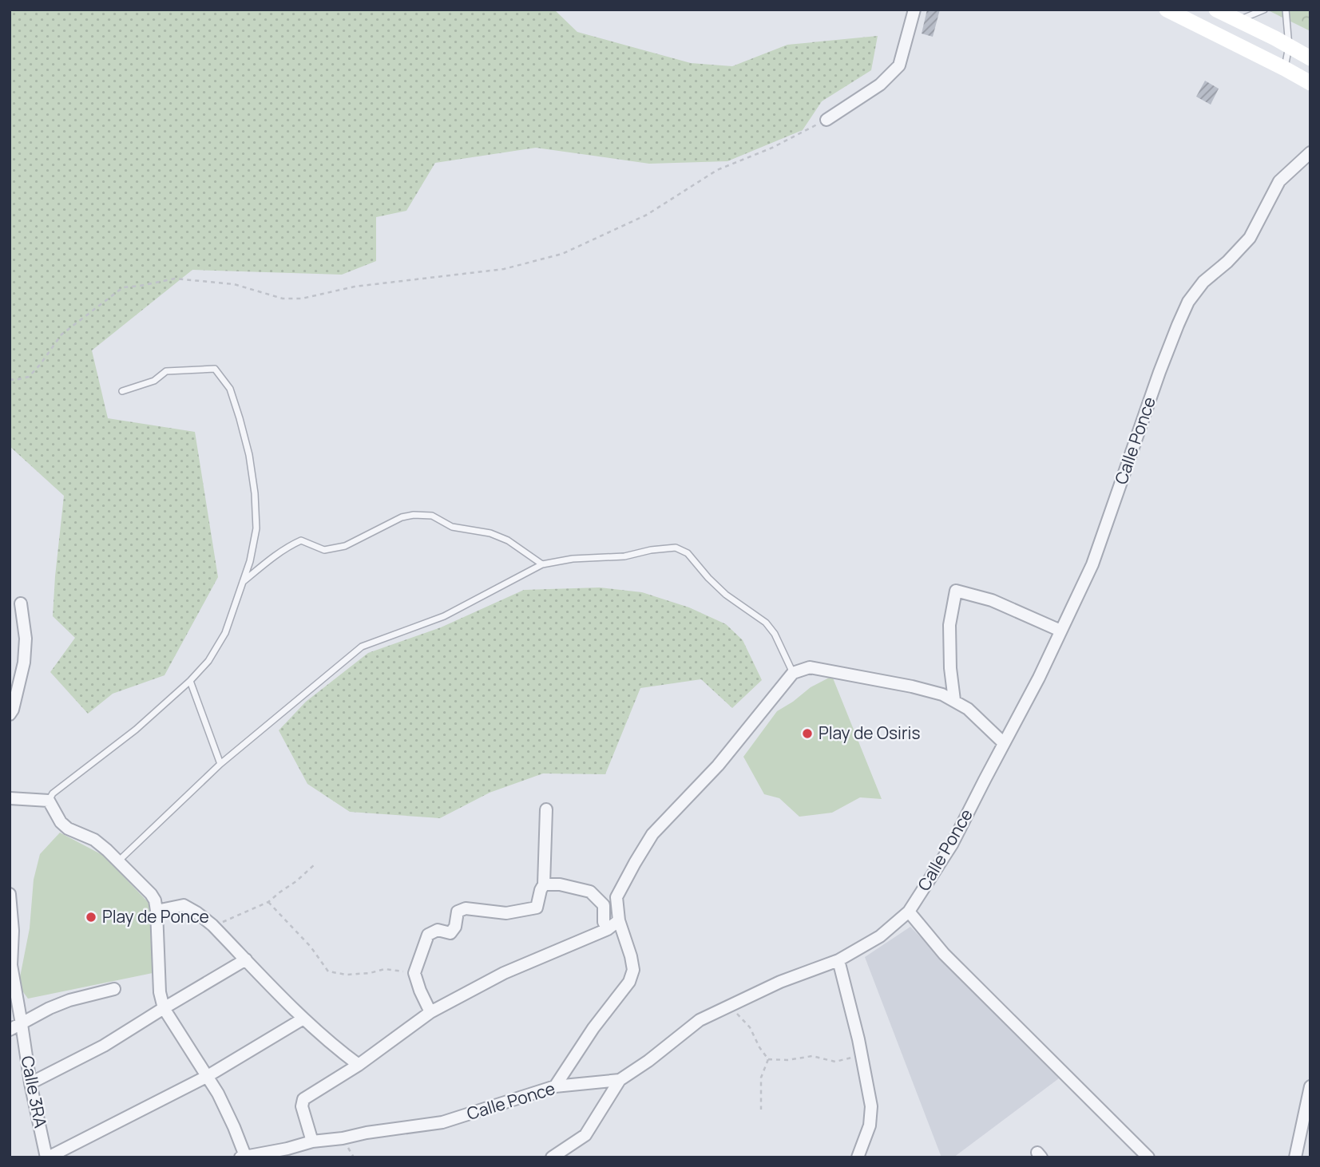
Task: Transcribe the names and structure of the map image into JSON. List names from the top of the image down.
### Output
{
  "streets": {
    "street": ["Calle Ponce", "Calle 3RA"]
  },
  "places": ["Play de Osiris", "Play de Ponce"]
}
